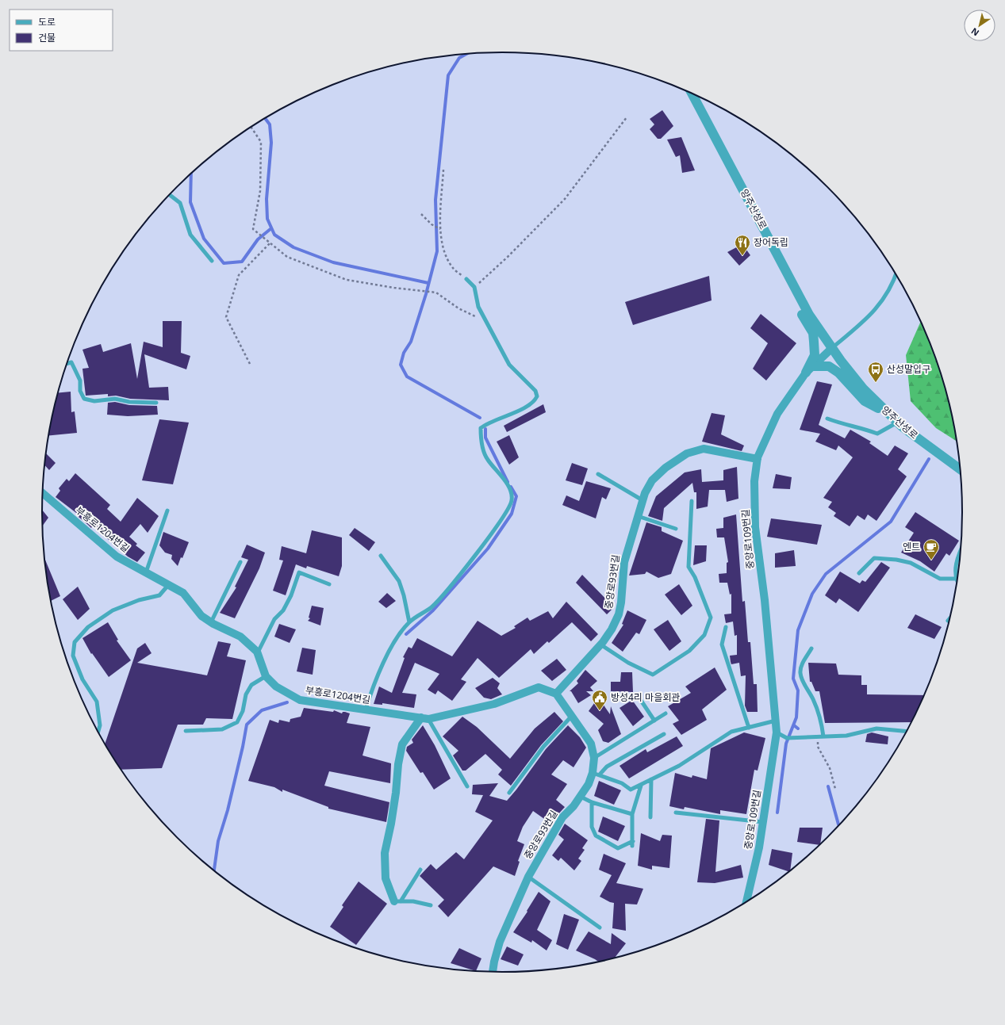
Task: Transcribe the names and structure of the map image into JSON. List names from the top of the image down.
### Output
{
  "streets": {
    "street": [
      "양주산성로",
      "부흥로1204번길",
      "중앙로109번길",
      "중앙로93번길"
    ]
  },
  "crossings": [
    ["양주산성로", "중앙로109번길"],
    ["부흥로1204번길", "중앙로93번길"],
    ["중앙로109번길", "중앙로93번길"]
  ],
  "places": {
    "restaurant": ["장어독립"],
    "bus stop": ["산성말입구"],
    "cafe": ["엔트"],
    "public building": ["방성4리 마을회관"]
  },
  "legend": ["도로", "건물"],
  "north": "bottom left"
}
